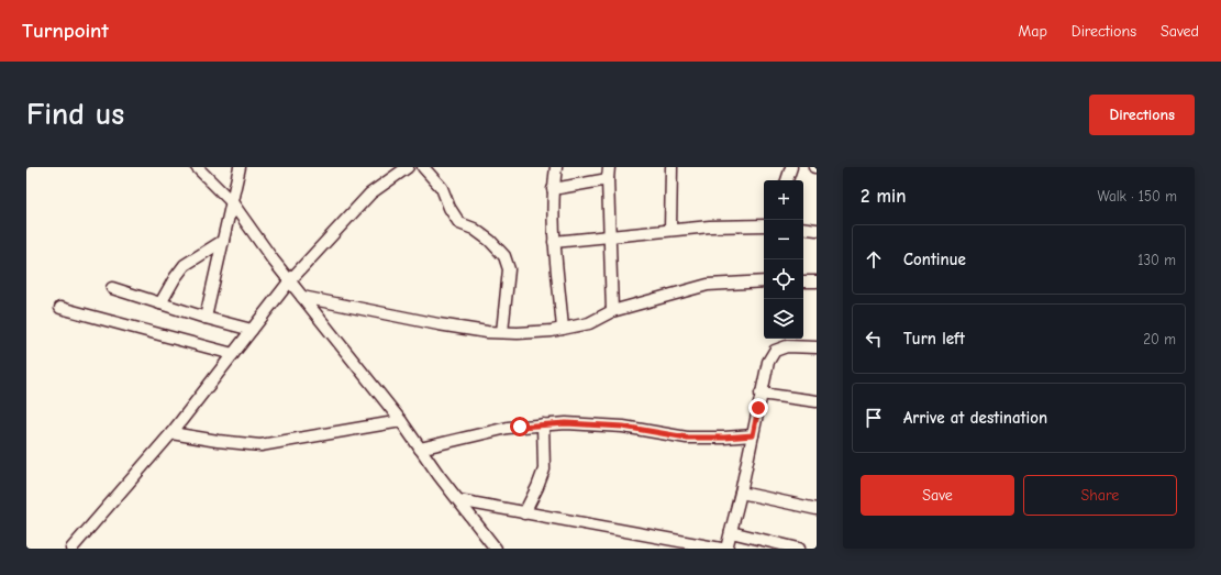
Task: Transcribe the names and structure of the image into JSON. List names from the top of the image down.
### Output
{
  "page": {
    "header": "Turnpoint",
    "nav": ["Map", "Directions", "Saved"],
    "buttons": [
      "Directions",
      ["Save", "Share"]
    ],
    "title": "Find us",
    "heading": ["2 min", "Walk · 150 m"],
    "map_buttons": ["+", "−"],
    "list": [
      ["Continue", "130 m"],
      ["Turn left", "20 m"],
      "Arrive at destination"
    ]
  }
}
